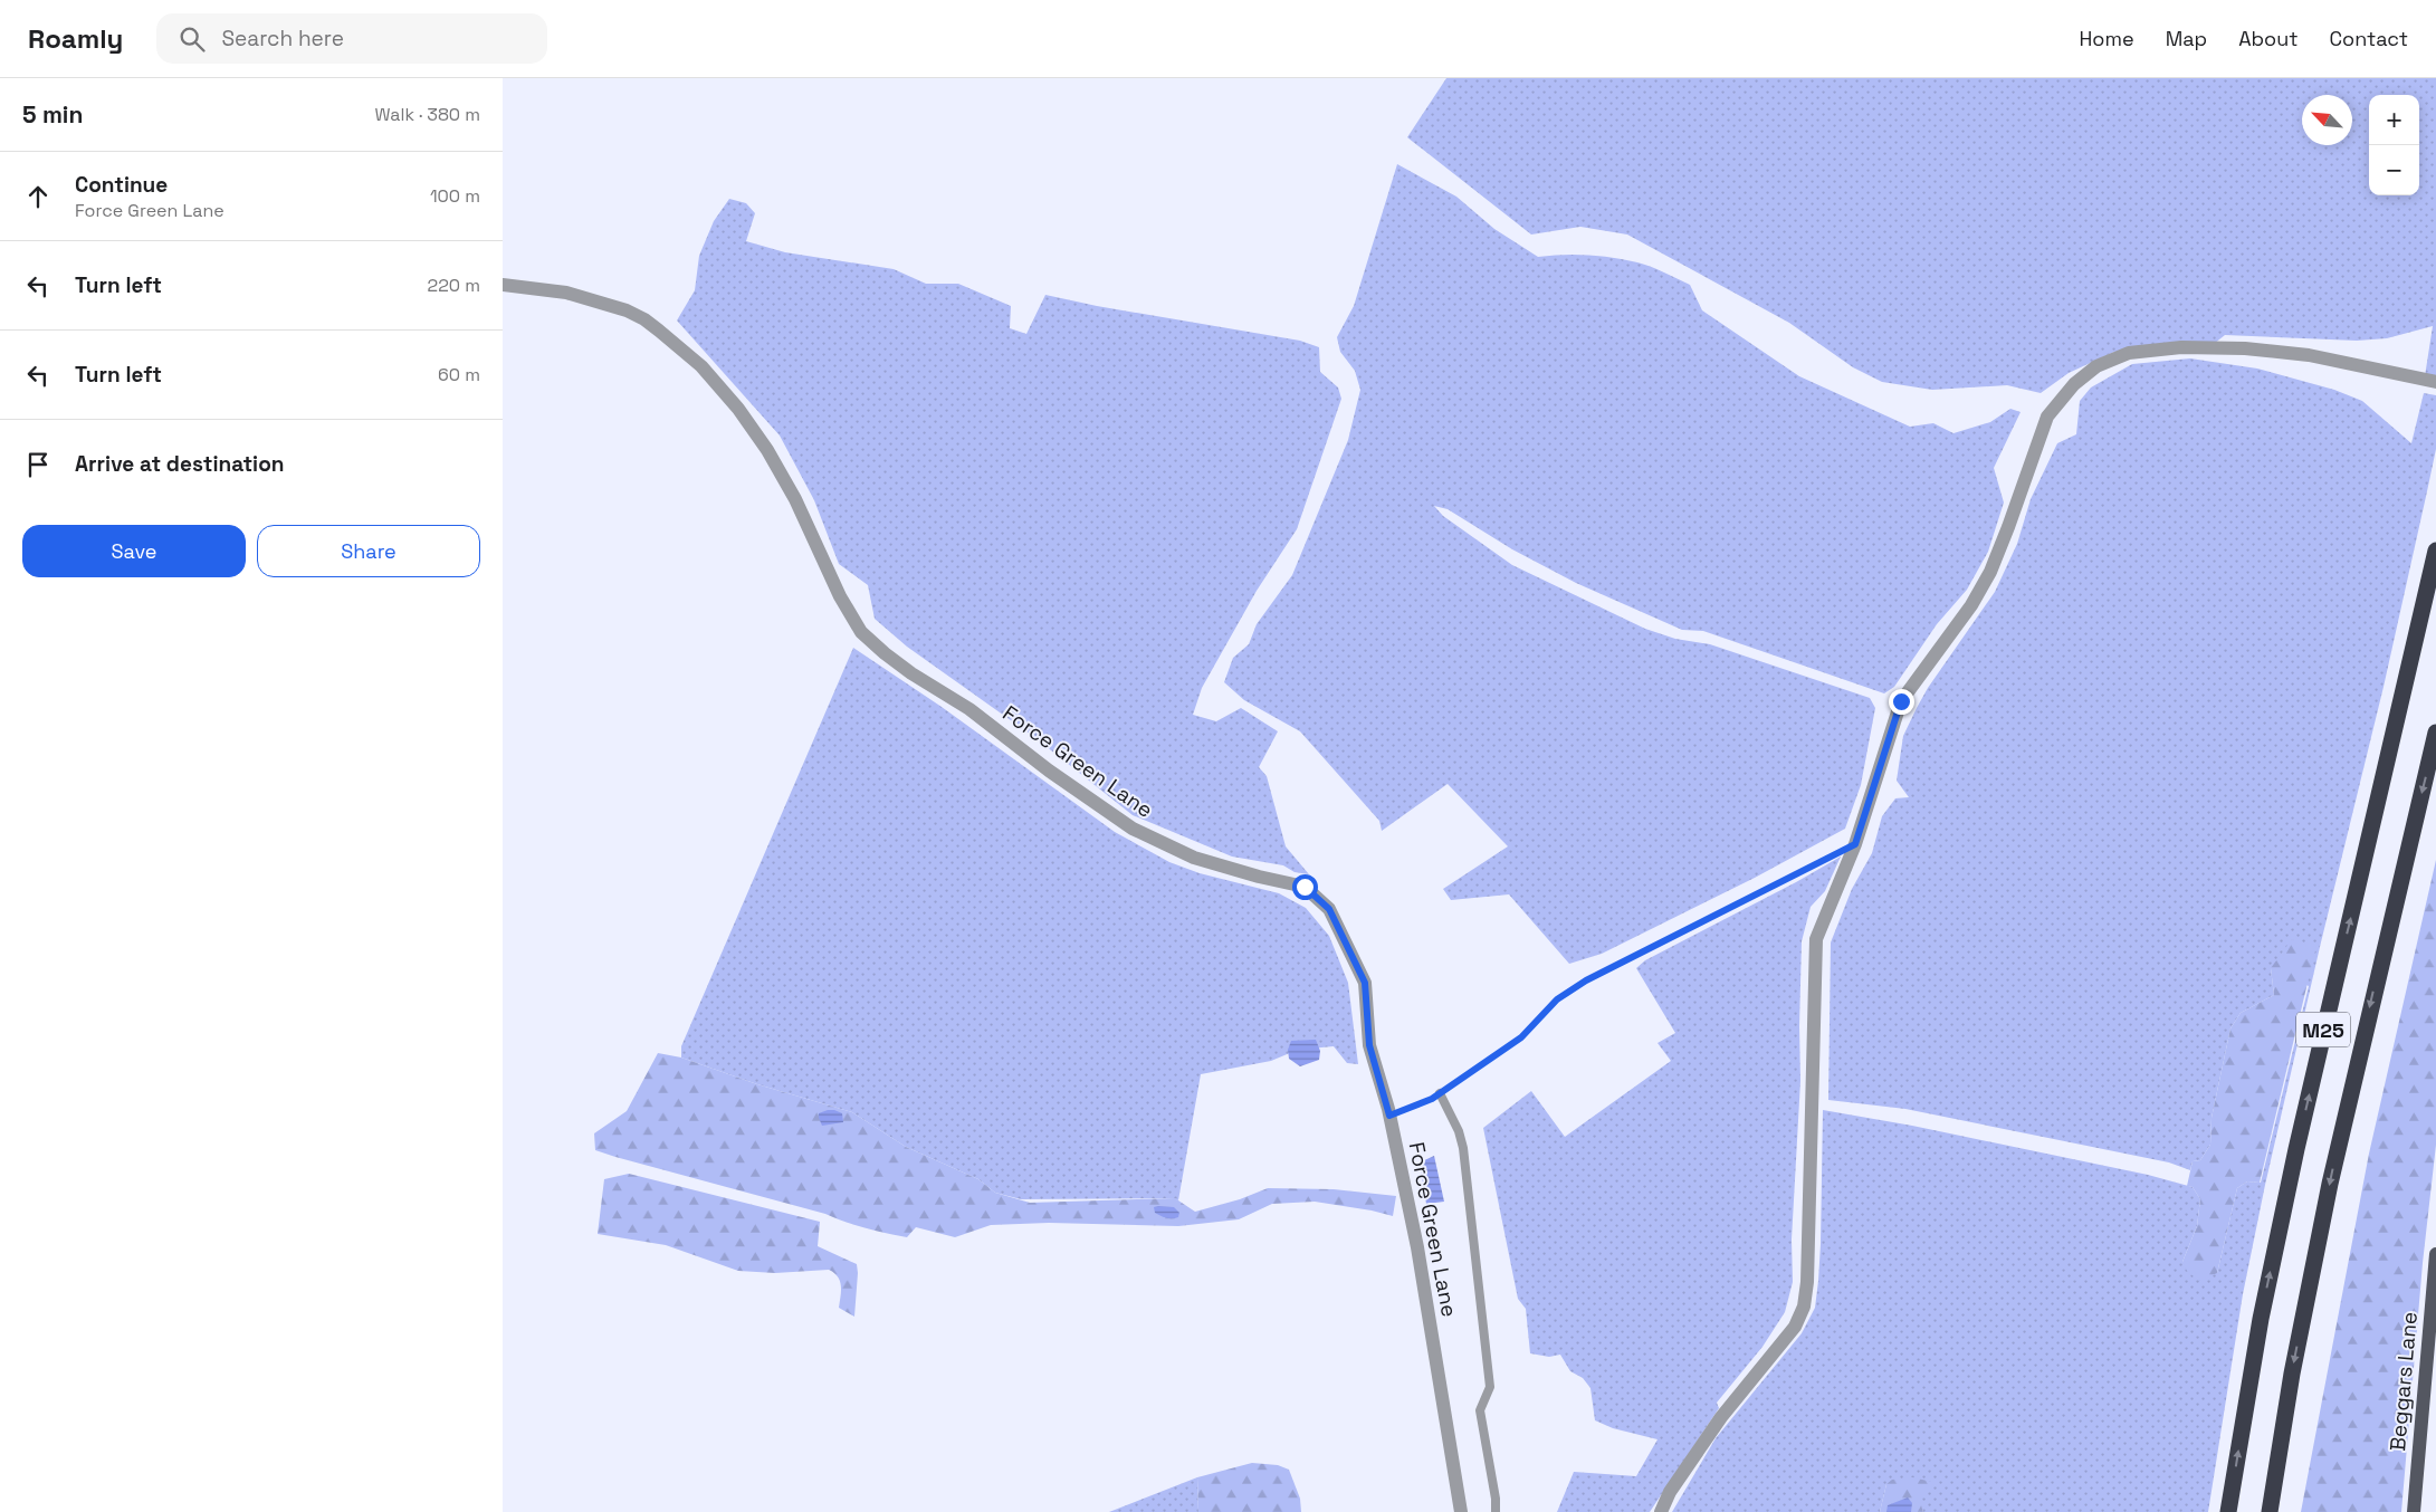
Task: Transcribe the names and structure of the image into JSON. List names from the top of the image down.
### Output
{
  "streets": {
    "highway": ["M25"],
    "main road": ["Beggars Lane"],
    "street": ["Force Green Lane"]
  },
  "north": "top left",
  "page": {
    "header": "Roamly",
    "search": "Search here",
    "nav": [
      "Home",
      "Map",
      "About",
      "Contact"
    ],
    "heading": ["5 min", "Walk · 380 m"],
    "map_buttons": ["+", "−"],
    "list": [
      ["Continue", "Force Green Lane", "100 m"],
      ["Turn left", "220 m"],
      ["Turn left", "60 m"],
      "Arrive at destination"
    ],
    "buttons": ["Save", "Share"]
  }
}
